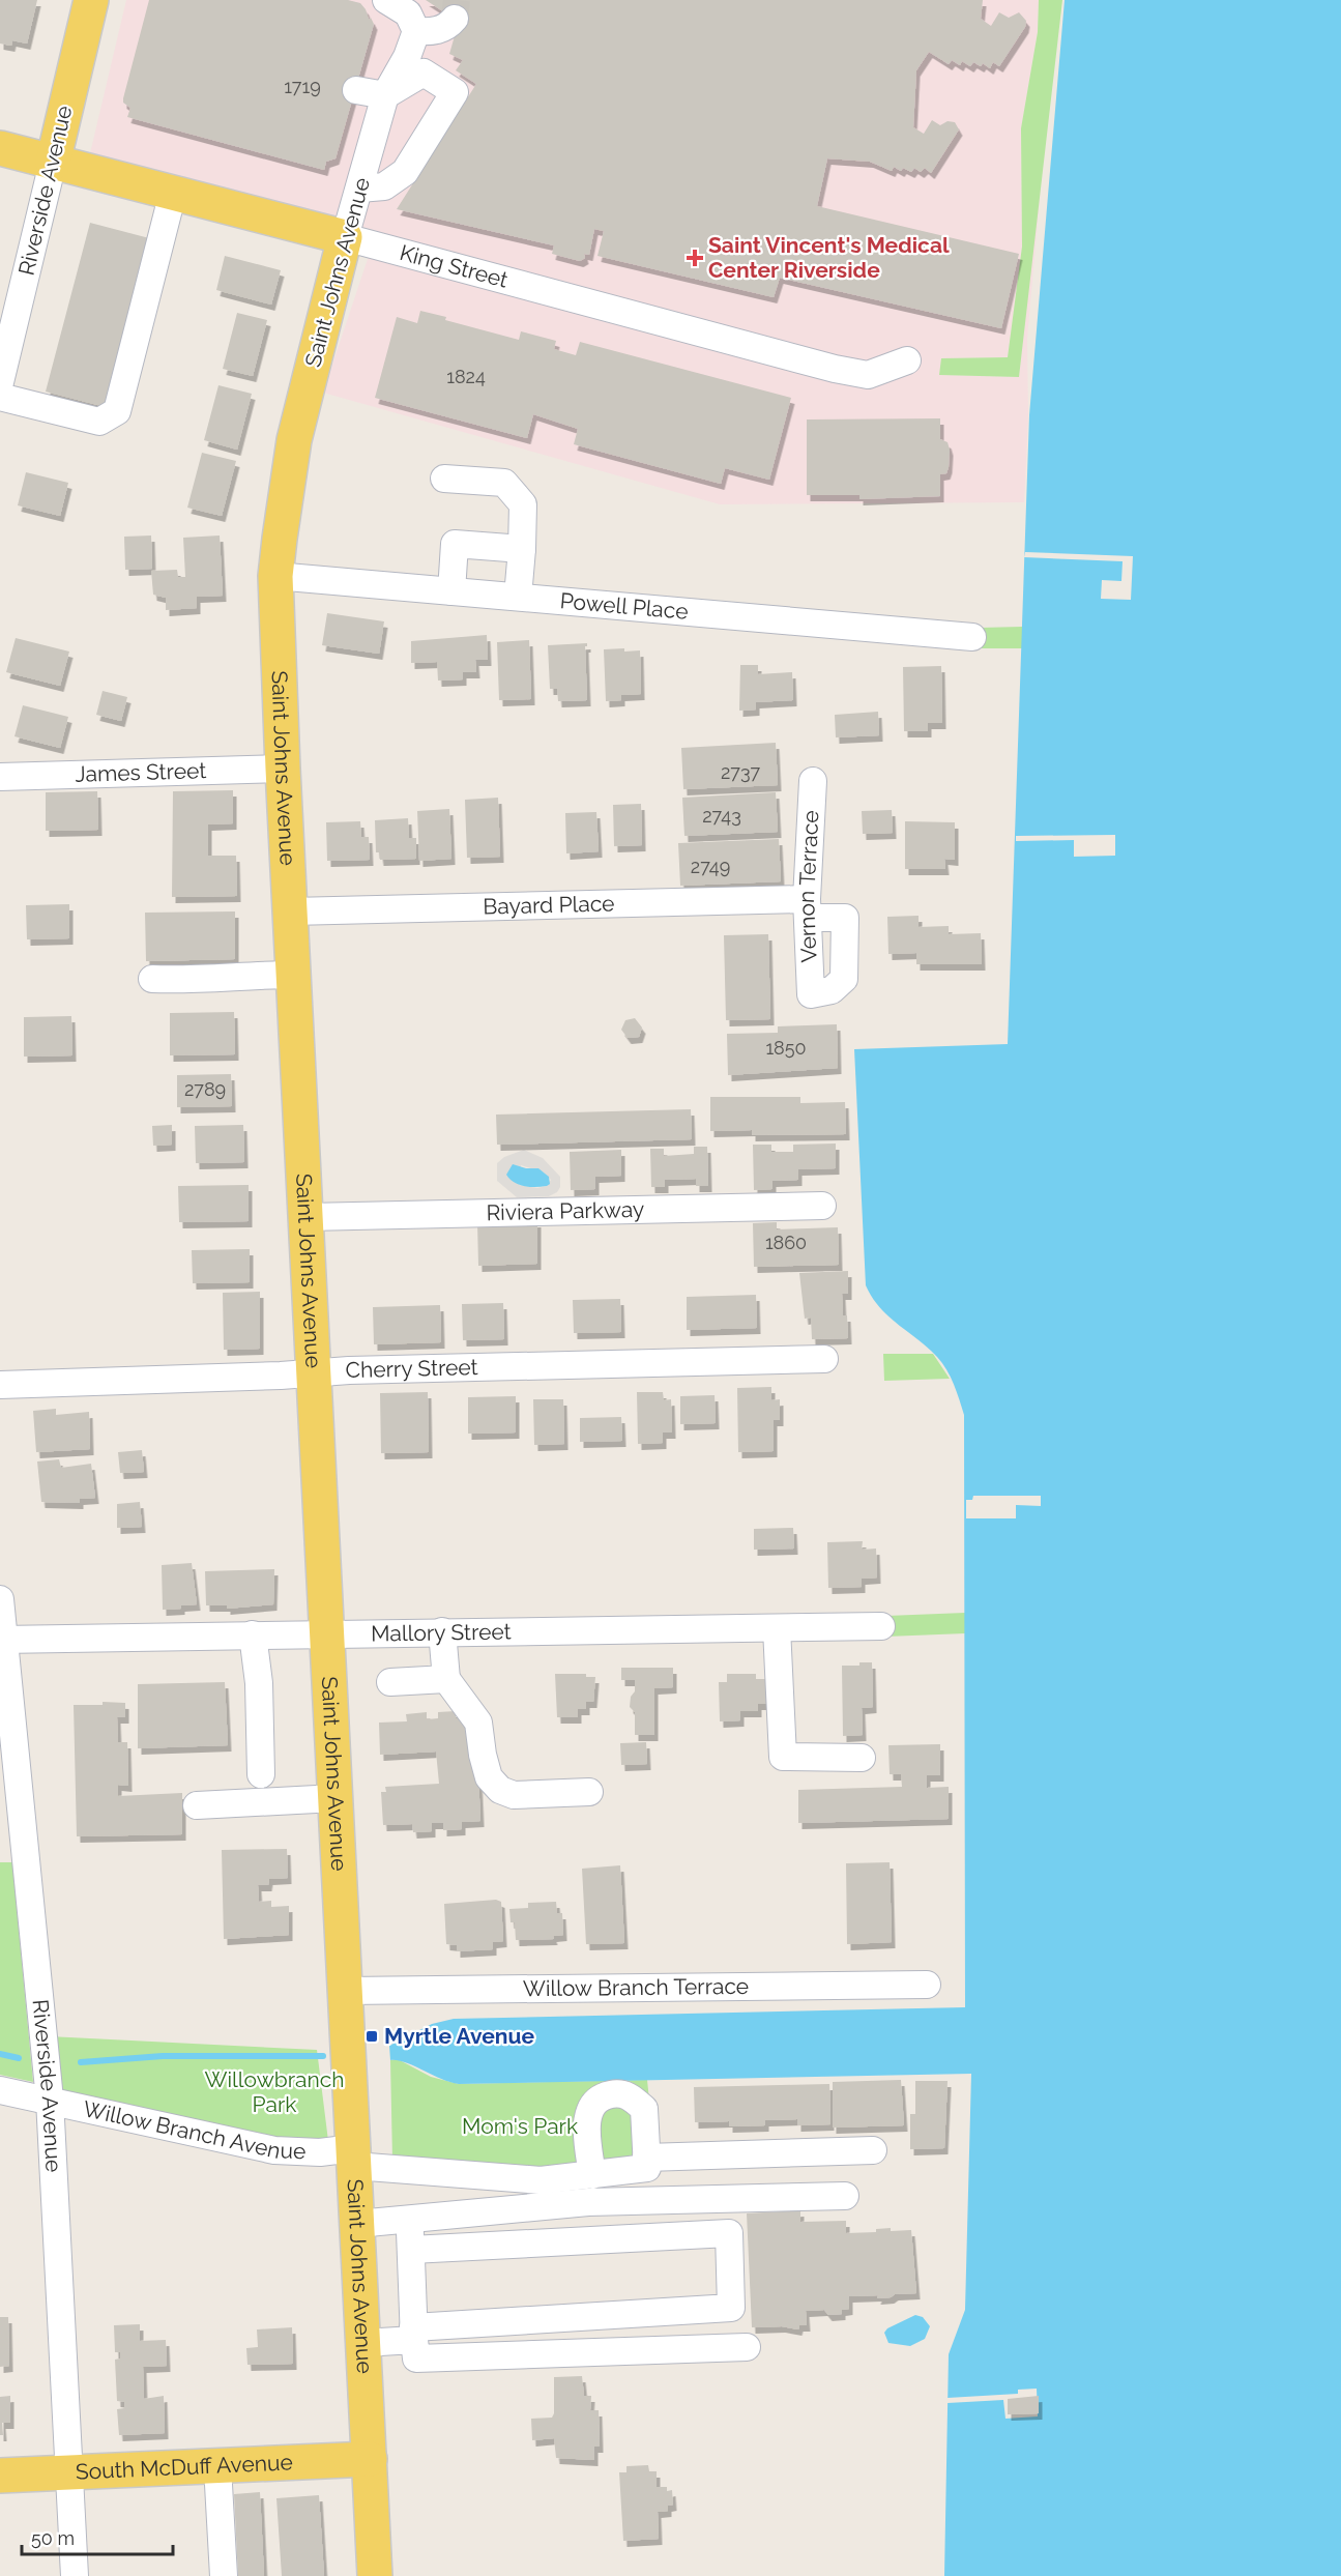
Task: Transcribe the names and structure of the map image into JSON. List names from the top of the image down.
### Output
{
  "streets": {
    "main road": [
      "Riverside Avenue",
      "King Street",
      "Saint Johns Avenue",
      "South McDuff Avenue"
    ],
    "street": [
      "Powell Place",
      "James Street",
      "Vernon Terrace",
      "Bayard Place",
      "Riviera Parkway",
      "Cherry Street",
      "Mallory Street",
      "Willow Branch Terrace",
      "Willow Branch Avenue"
    ]
  },
  "crossings": [
    ["Riverside Avenue", "King Street"],
    ["Riverside Avenue", "Mallory Street"],
    ["Riverside Avenue", "Willow Branch Avenue"],
    ["Riverside Avenue", "South McDuff Avenue"],
    ["King Street", "Saint Johns Avenue"],
    ["Saint Johns Avenue", "Powell Place"],
    ["Saint Johns Avenue", "James Street"],
    ["Saint Johns Avenue", "Bayard Place"],
    ["Saint Johns Avenue", "Riviera Parkway"],
    ["Saint Johns Avenue", "Cherry Street"],
    ["Saint Johns Avenue", "Mallory Street"],
    ["Saint Johns Avenue", "Willow Branch Terrace"],
    ["Saint Johns Avenue", "Willow Branch Avenue"],
    ["Saint Johns Avenue", "South McDuff Avenue"],
    ["Vernon Terrace", "Bayard Place"]
  ],
  "parks": ["Willowbranch Park", "Mom's Park"],
  "places": {
    "health": ["Saint Vincent's Medical Center Riverside"],
    "transit": ["Myrtle Avenue"]
  },
  "house_numbers": [
    "1719",
    "1824",
    "2737",
    "2743",
    "2749",
    "1850",
    "2789",
    "1860"
  ],
  "scale_bar": "50 m"
}
